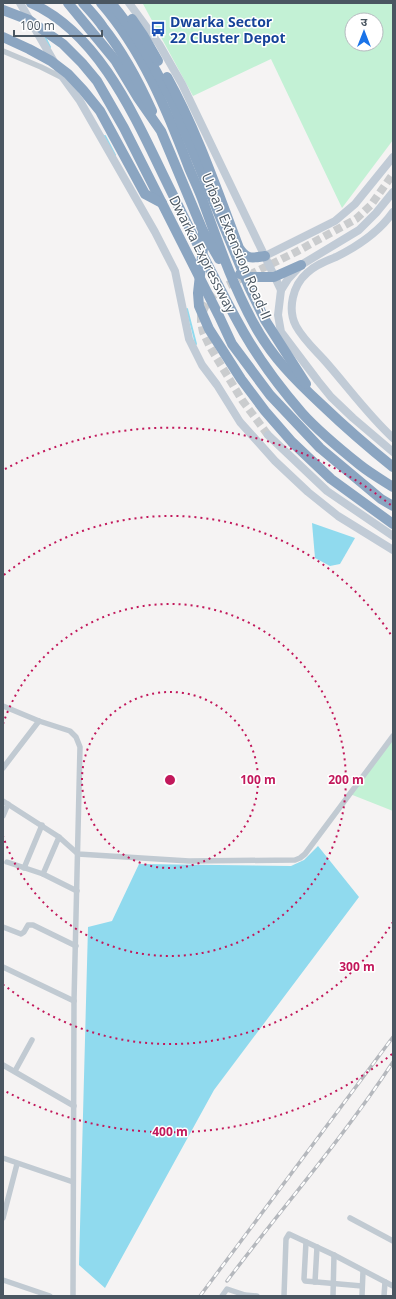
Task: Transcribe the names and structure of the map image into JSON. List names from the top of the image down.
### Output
{
  "streets": {
    "highway": ["Urban Extension Road-II", "Dwarka Expressway"]
  },
  "places": {
    "bus stop": ["Dwarka Sector 22 Cluster Depot"]
  },
  "scale_bar": "100 m",
  "north": "top",
  "rings": [
    "100 m",
    "200 m",
    "300 m",
    "400 m"
  ]
}
